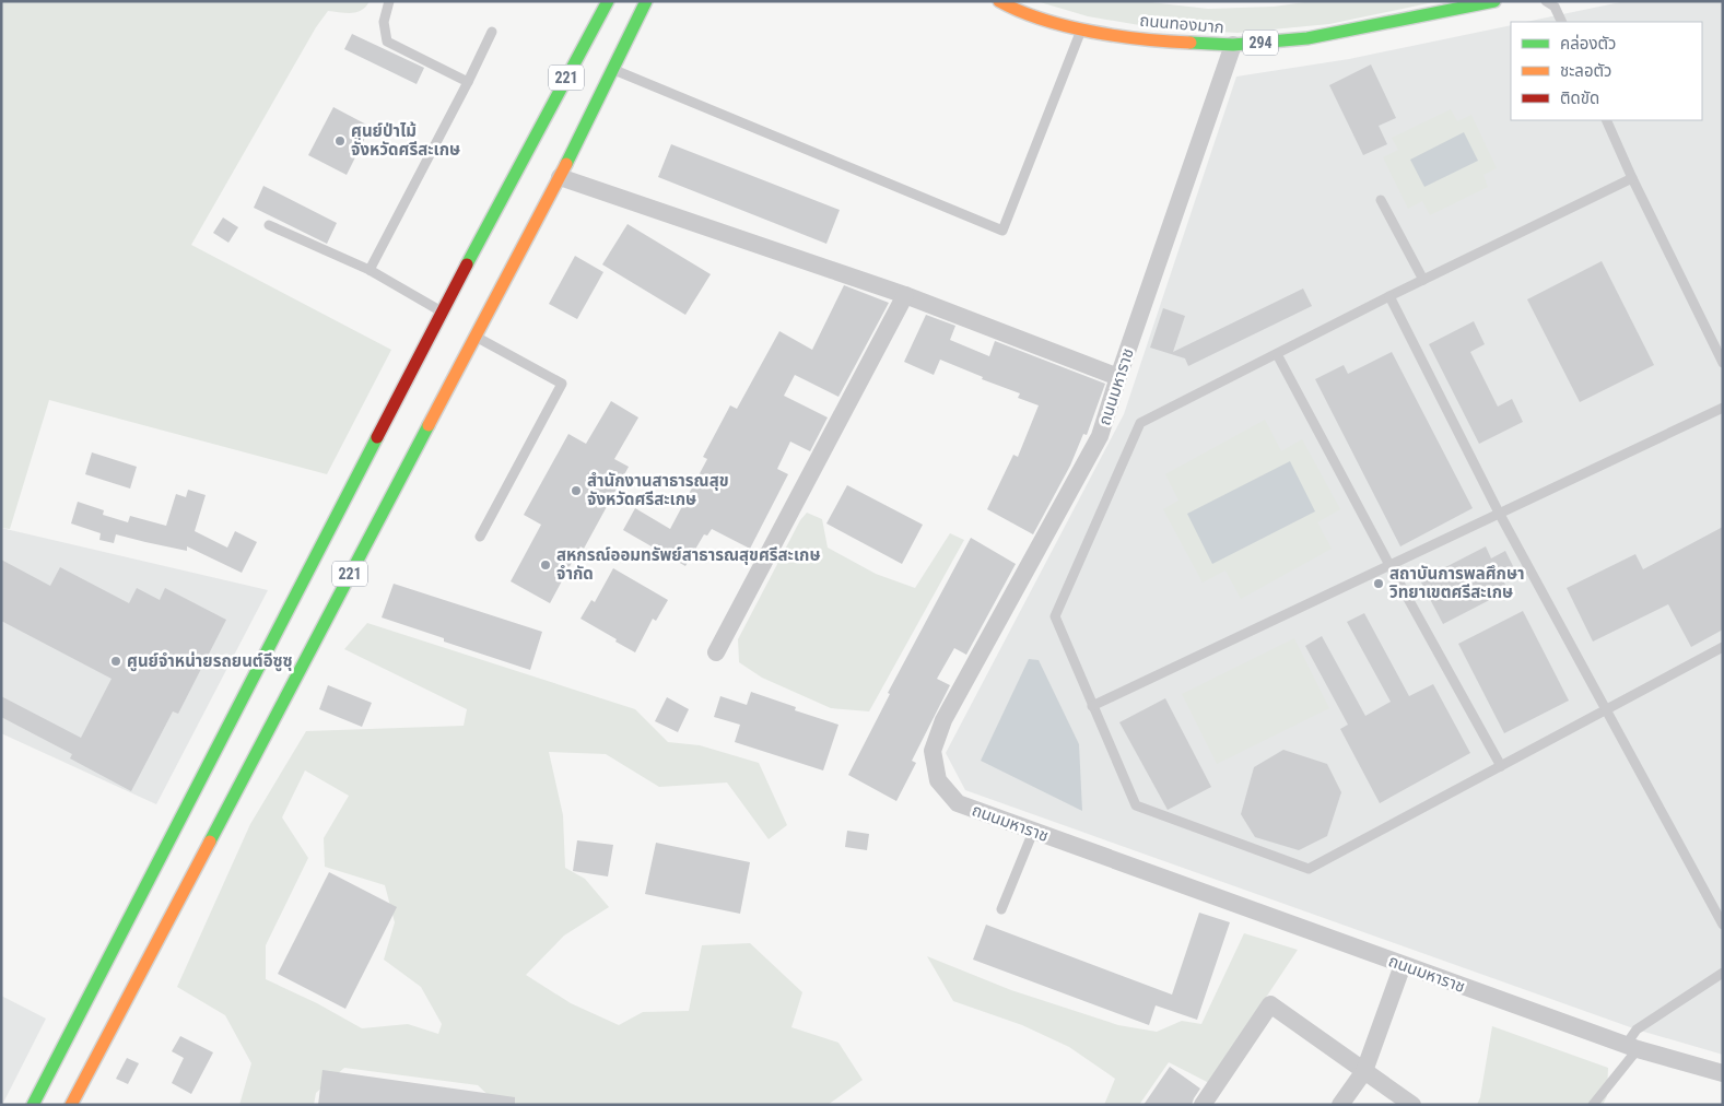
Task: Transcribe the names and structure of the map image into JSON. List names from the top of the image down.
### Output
{
  "streets": {
    "main road": ["ถนนทองมาก", "294", "221"],
    "street": ["ถนนมหาราช"]
  },
  "crossings": [
    ["ถนนทองมาก", "ถนนมหาราช"]
  ],
  "places": [
    "ศูนย์ป่าไม้ จังหวัดศรีสะเกษ",
    "สำนักงานสาธารณสุข จังหวัดศรีสะเกษ",
    "สหกรณ์ออมทรัพย์สาธารณสุขศรีสะเกษ จำกัด",
    "สถาบันการพลศึกษา วิทยาเขตศรีสะเกษ",
    "ศูนย์จำหน่ายรถยนต์อีซูซุ"
  ],
  "legend": ["คล่องตัว", "ชะลอตัว", "ติดขัด"]
}
